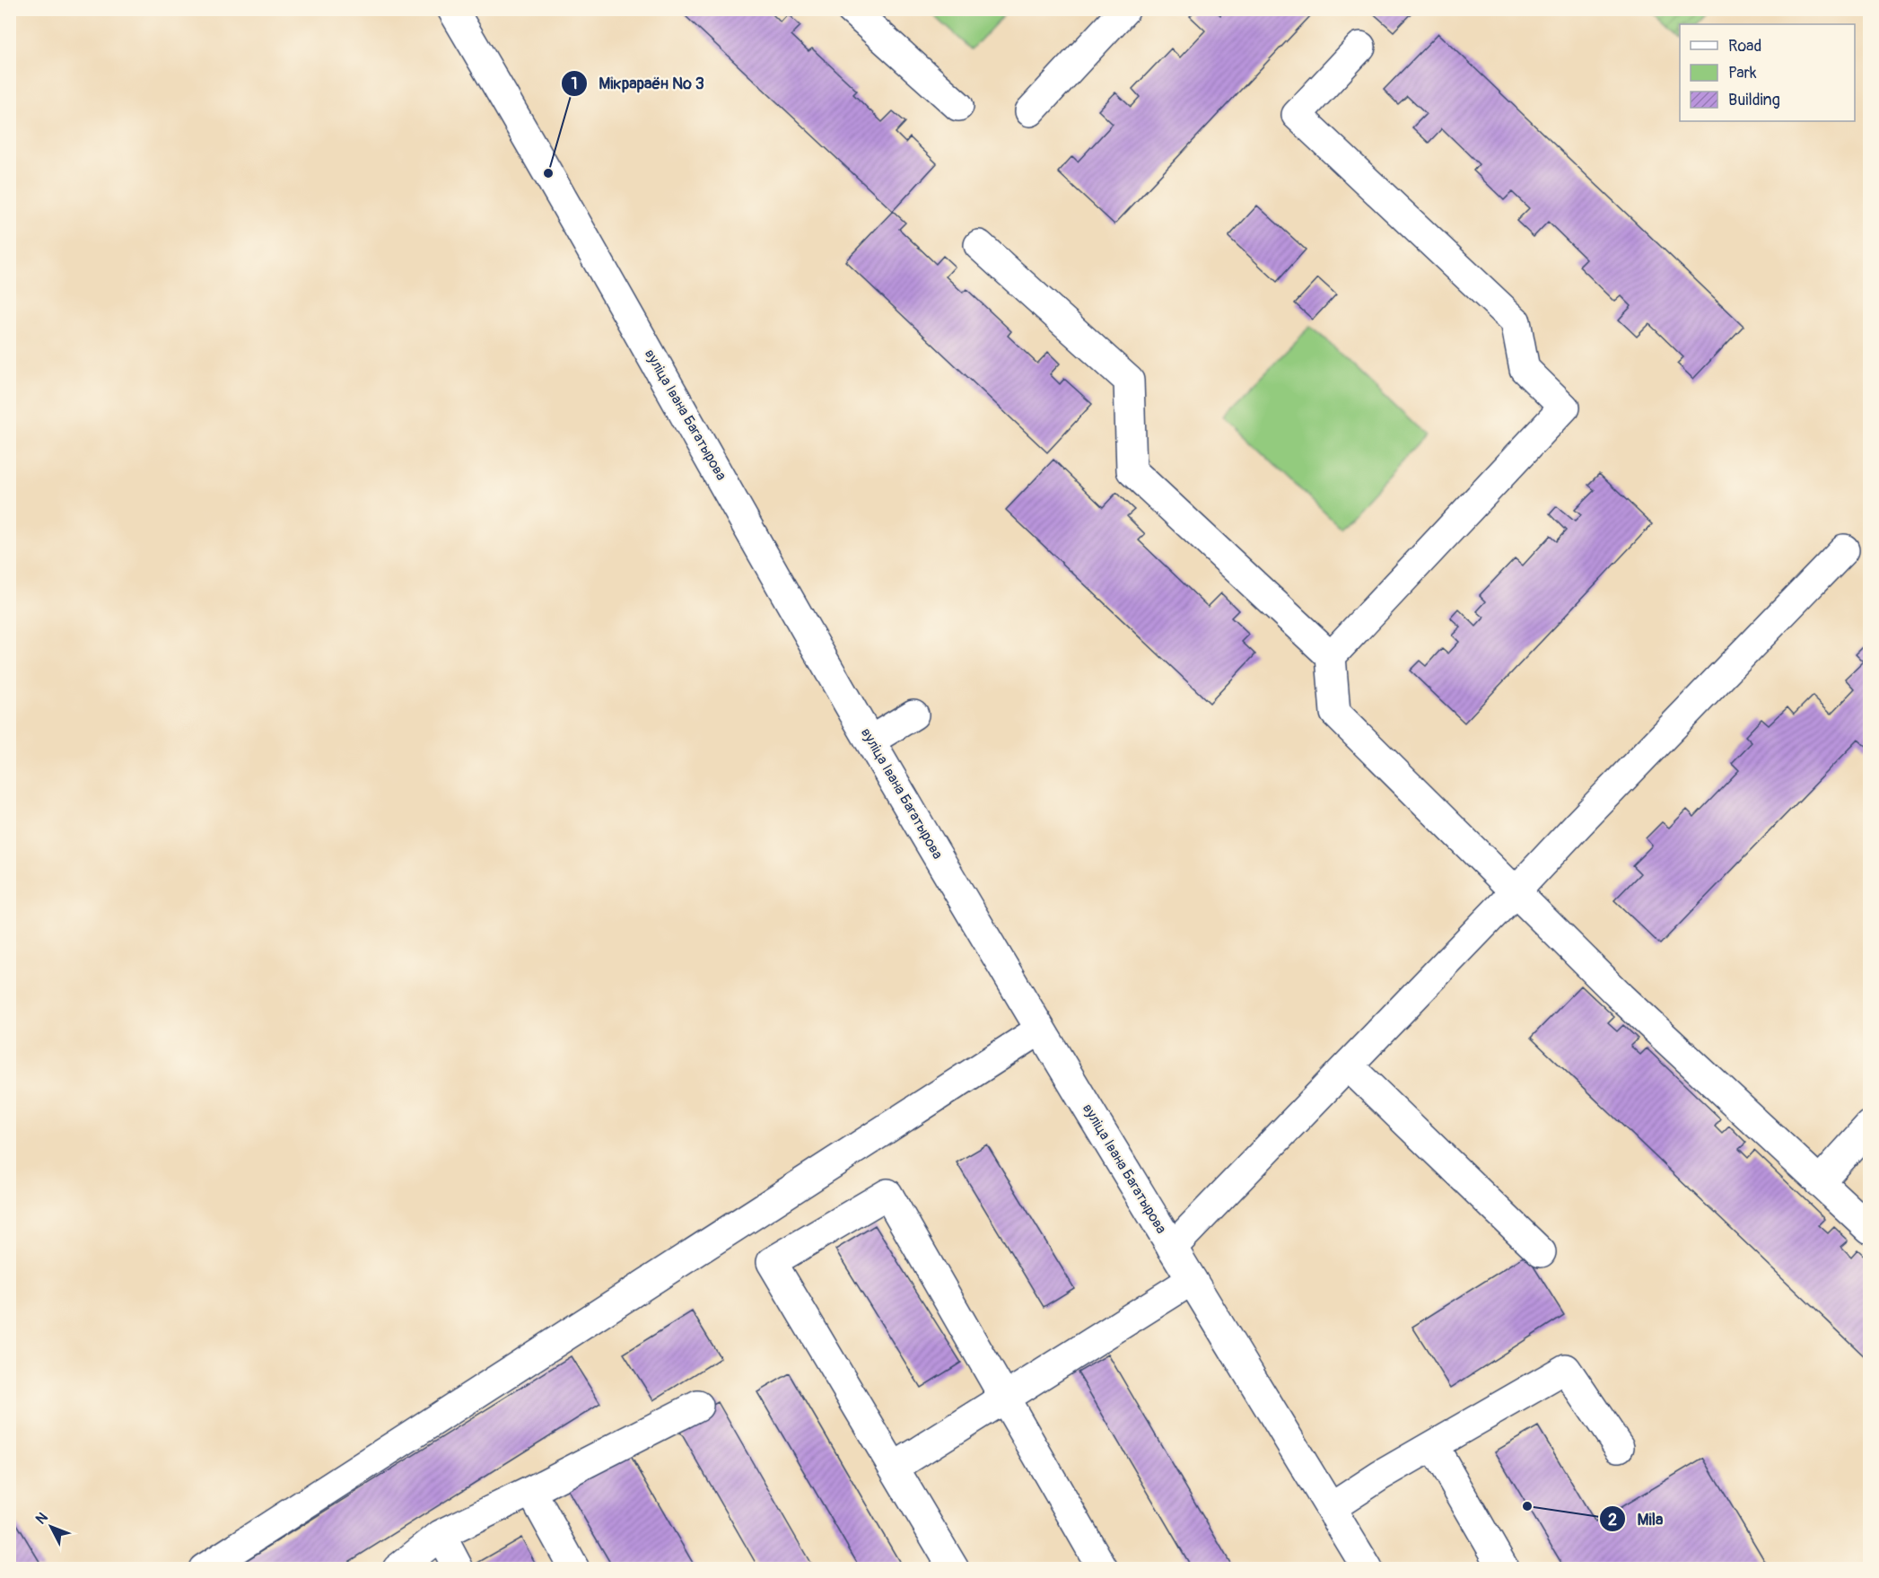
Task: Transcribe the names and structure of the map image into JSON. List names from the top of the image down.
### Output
{
  "streets": {
    "main road": ["вуліца Івана Багатырова"]
  },
  "places": ["Мікрараён № 3", "Mila"],
  "legend": ["Road", "Park", "Building"],
  "north": "top left"
}
